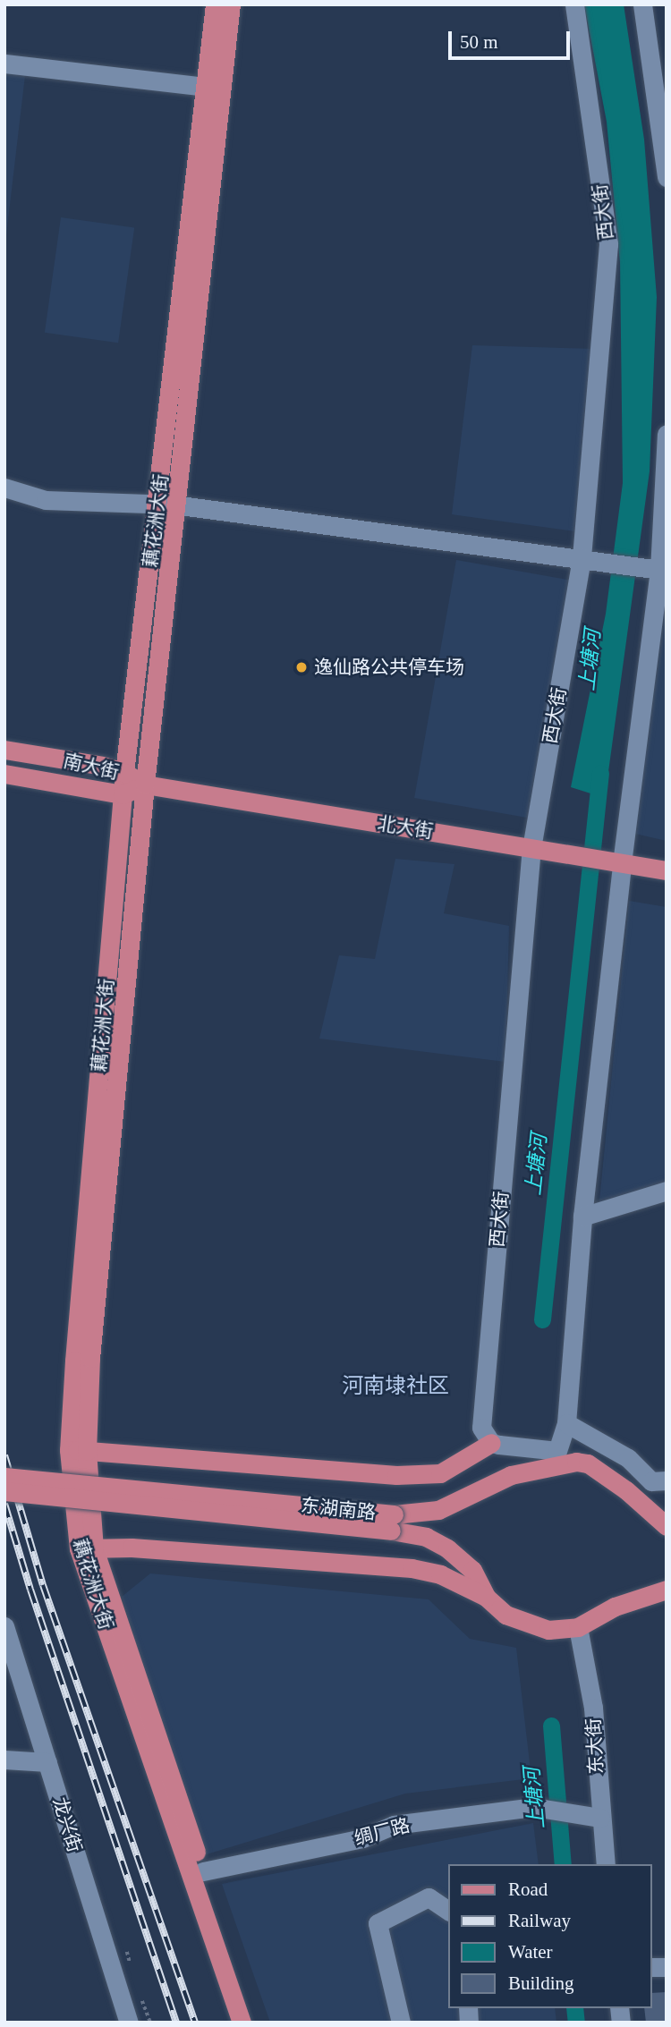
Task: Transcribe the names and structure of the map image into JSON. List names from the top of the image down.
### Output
{
  "streets": {
    "main road": [
      "藕花洲大街",
      "南大街",
      "北大街",
      "东湖南路"
    ],
    "street": [
      "西大街",
      "东大街",
      "龙兴街",
      "绸厂路"
    ]
  },
  "crossings": [
    ["西大街", "北大街"],
    ["藕花洲大街", "南大街"],
    ["藕花洲大街", "北大街"],
    ["藕花洲大街", "绸厂路"],
    ["南大街", "北大街"],
    ["东大街", "绸厂路"]
  ],
  "districts": ["河南埭社区"],
  "water": ["上塘河"],
  "places": ["逸仙路公共停车场"],
  "legend": [
    "Road",
    "Railway",
    "Water",
    "Building"
  ],
  "scale_bar": "50 m"
}
